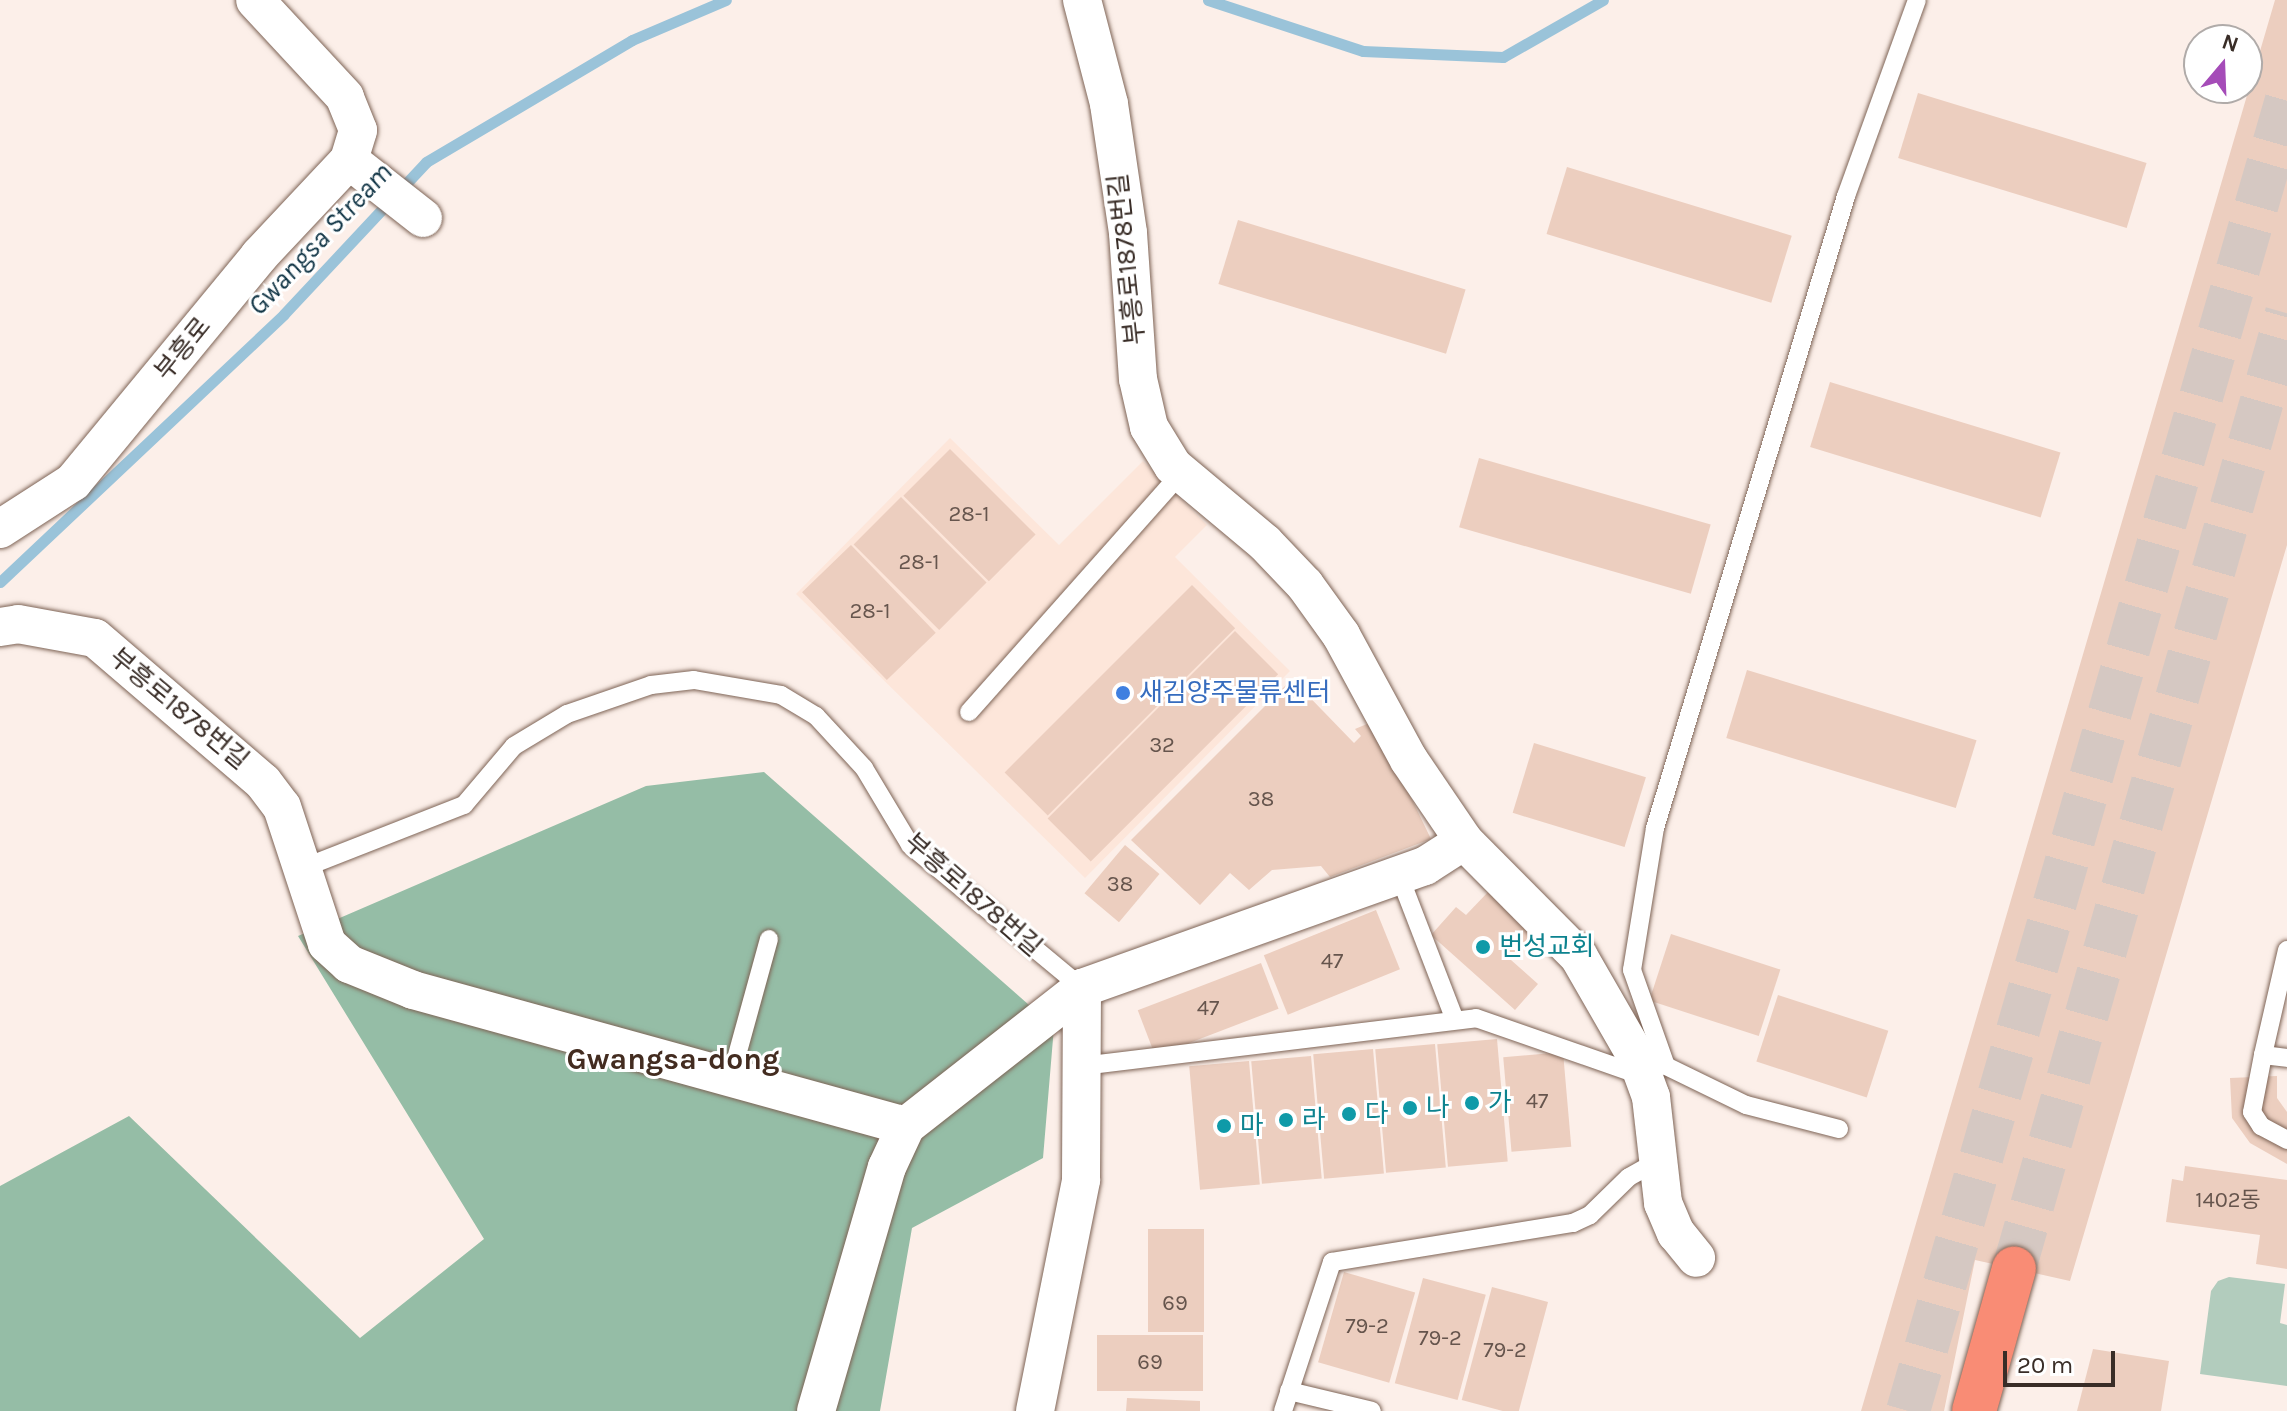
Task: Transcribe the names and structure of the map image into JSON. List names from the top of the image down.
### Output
{
  "streets": {
    "street": ["부흥로1878번길", "부흥로"]
  },
  "districts": ["Gwangsa-dong"],
  "water": ["Gwangsa Stream"],
  "places": [
    "새김양주물류센터",
    "번성교회",
    "가",
    "나",
    "다",
    "라",
    "마"
  ],
  "house_numbers": [
    "28-1",
    "28-1",
    "28-1",
    "32",
    "38",
    "38",
    "47",
    "47",
    "47",
    "1402동",
    "69",
    "79-2",
    "79-2",
    "79-2",
    "69"
  ],
  "scale_bar": "20 m",
  "north": "top"
}
